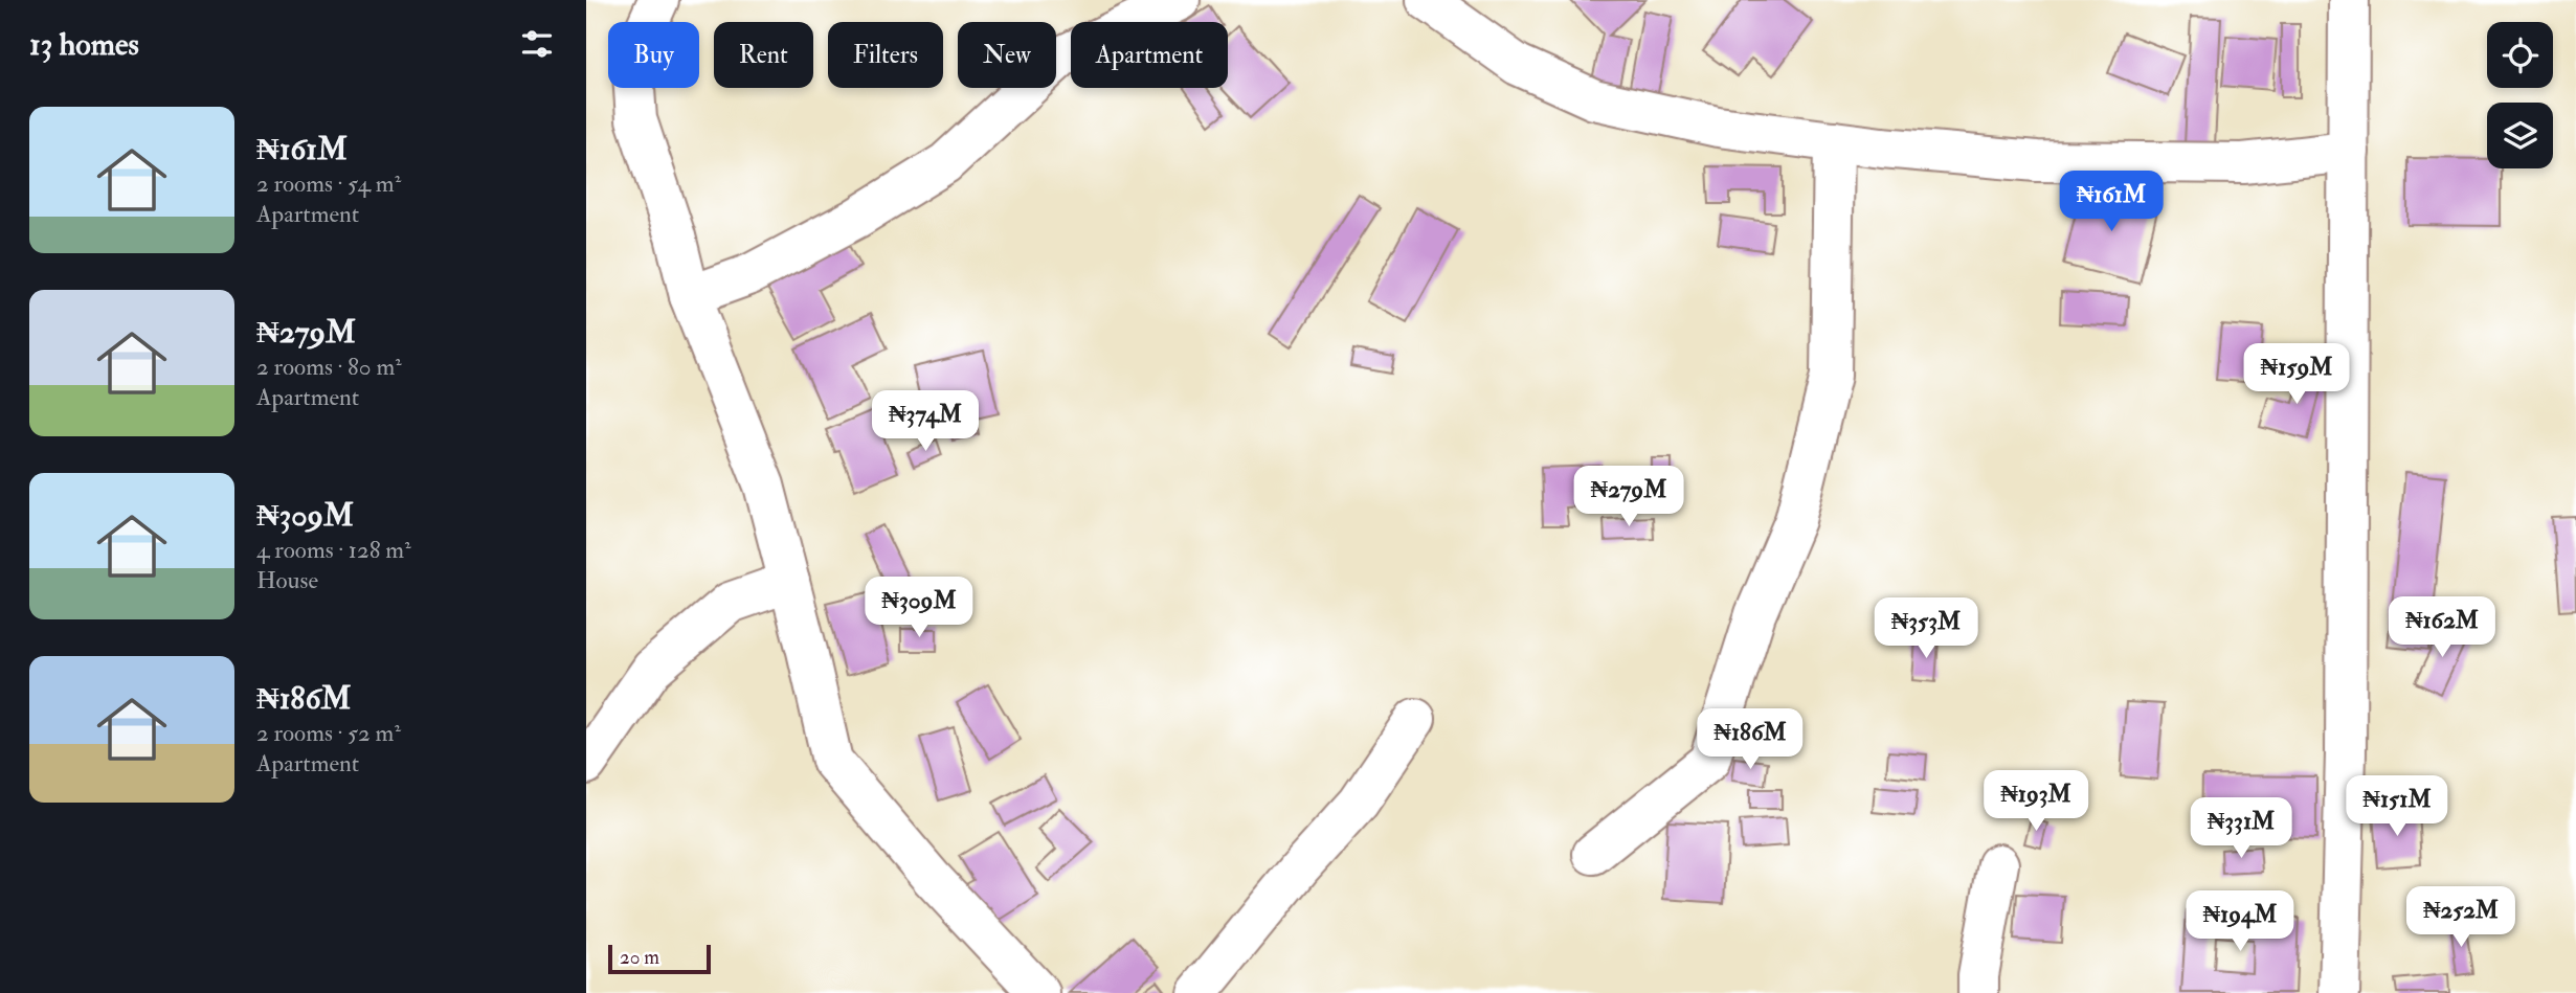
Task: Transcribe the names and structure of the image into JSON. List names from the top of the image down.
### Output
{
  "scale_bar": "20 m",
  "page": {
    "heading": "13 homes",
    "chip": [
      "Buy",
      "Rent",
      "Filters",
      "New",
      "Apartment"
    ],
    "list": [
      {
        "name": "₦161M",
        "note": "2 rooms · 54 m² · Apartment"
      },
      {
        "name": "₦279M",
        "note": "2 rooms · 80 m² · Apartment"
      },
      {
        "name": "₦309M",
        "note": "4 rooms · 128 m² · House"
      },
      {
        "name": "₦186M",
        "note": "2 rooms · 52 m² · Apartment"
      }
    ],
    "price": [
      "₦161M",
      "₦159M",
      "₦374M",
      "₦279M",
      "₦309M",
      "₦162M",
      "₦353M",
      "₦186M",
      "₦193M",
      "₦151M",
      "₦331M",
      "₦252M",
      "₦194M"
    ],
    "scale": "20 m"
  }
}
